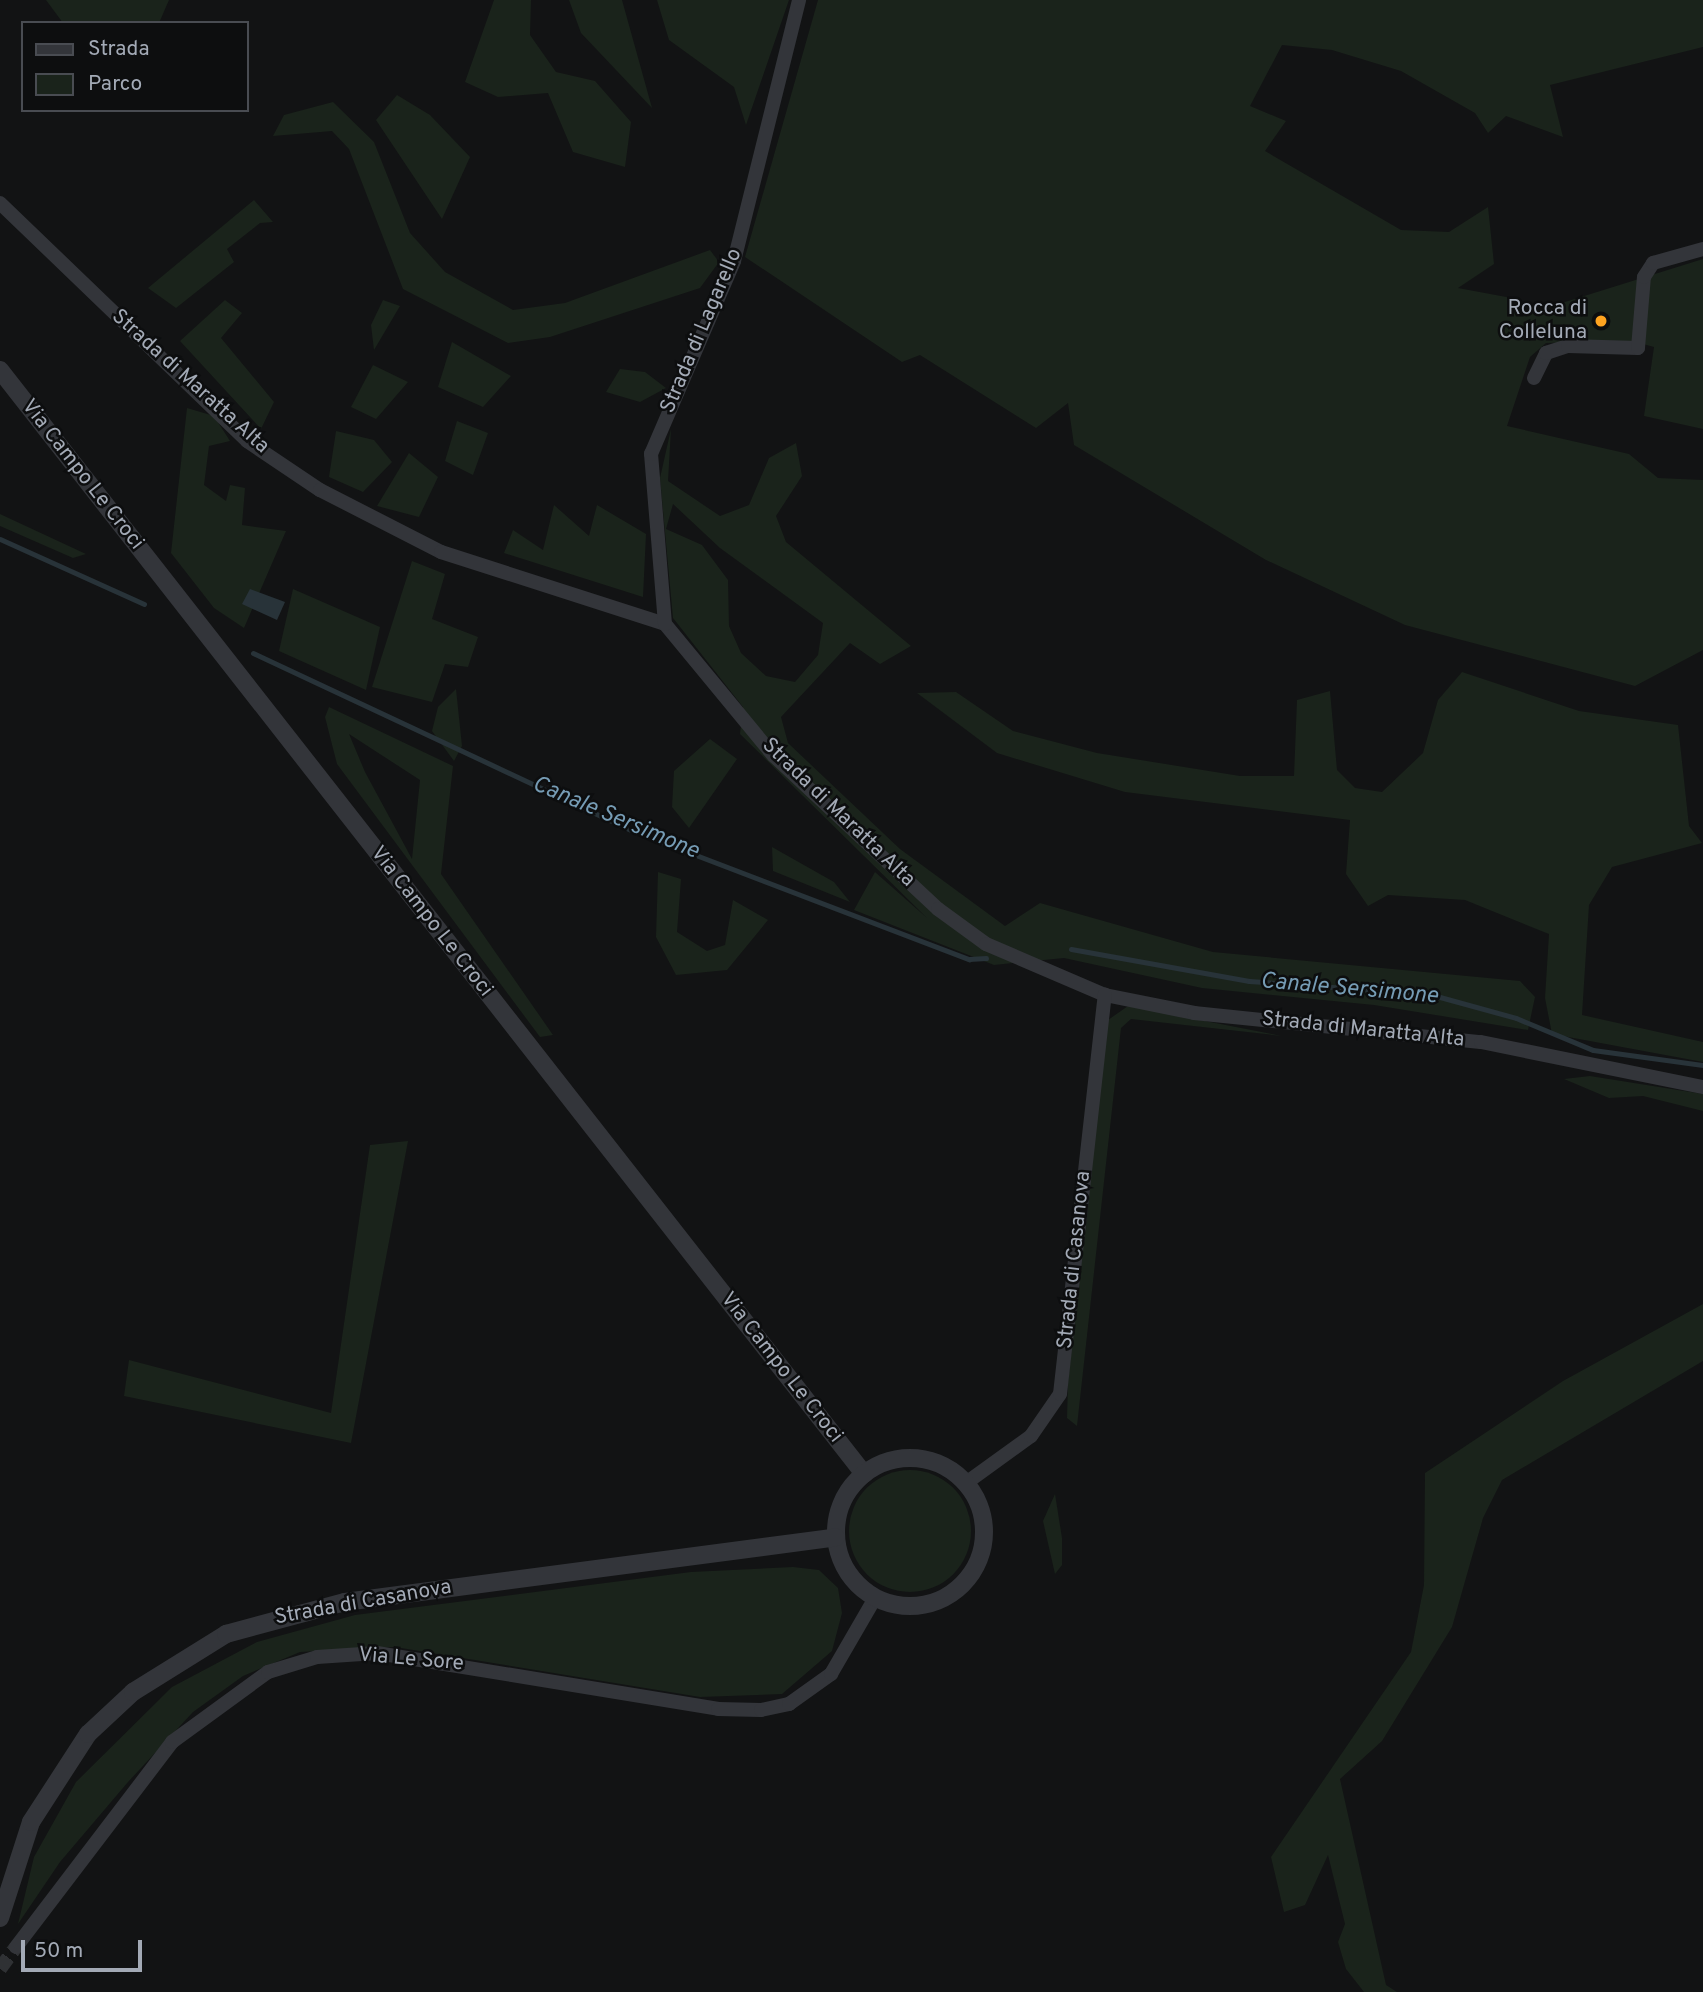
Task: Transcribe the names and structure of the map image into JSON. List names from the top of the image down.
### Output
{
  "streets": {
    "street": [
      "Strada di Lagarello",
      "Strada di Maratta Alta",
      "Via Campo Le Croci",
      "Strada di Casanova",
      "Via Le Sore"
    ]
  },
  "crossings": [
    ["Strada di Lagarello", "Strada di Maratta Alta"],
    ["Strada di Maratta Alta", "Strada di Casanova"],
    ["Via Campo Le Croci", "Strada di Casanova"],
    ["Via Campo Le Croci", "Via Le Sore"],
    ["Strada di Casanova", "Via Le Sore"]
  ],
  "water": ["Canale Sersimone"],
  "places": ["Rocca di Colleluna"],
  "legend": ["Strada", "Parco"],
  "scale_bar": "50 m"
}
